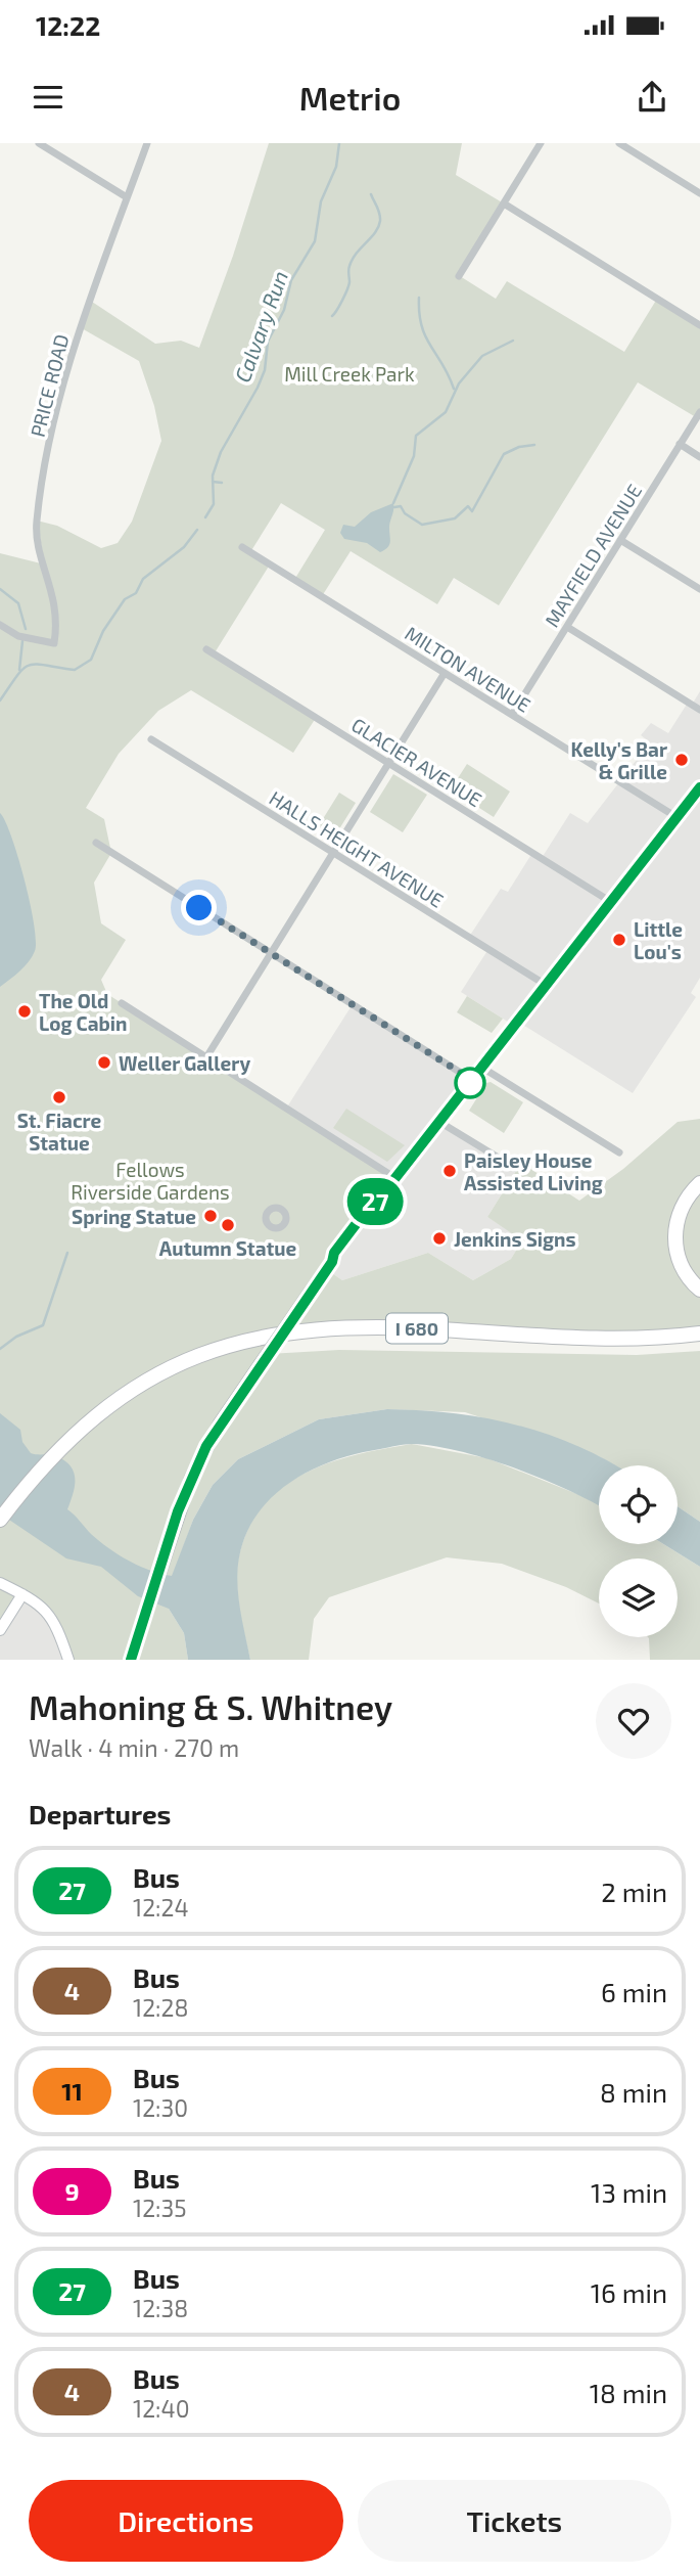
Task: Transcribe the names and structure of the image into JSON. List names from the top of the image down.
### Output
{
  "streets": {
    "highway": ["I 680"],
    "street": [
      "PRICE ROAD",
      "MAYFIELD AVENUE",
      "MILTON AVENUE",
      "GLACIER AVENUE",
      "HALLS HEIGHT AVENUE"
    ]
  },
  "crossings": [
    ["MAYFIELD AVENUE", "MILTON AVENUE"]
  ],
  "water": ["Calvary Run"],
  "parks": ["Mill Creek Park", "Fellows Riverside Gardens"],
  "places": [
    "Kelly's Bar & Grille",
    "Little Lou's",
    "The Old Log Cabin",
    "Weller Gallery",
    "St. Fiacre Statue",
    "Paisley House Assisted Living",
    "Spring Statue",
    "Autumn Statue",
    "Jenkins Signs"
  ],
  "lines": ["bus line 27"],
  "page": {
    "status": "12:22",
    "header": "Metrio",
    "on_map": "27",
    "heading": [
      ["Mahoning & S. Whitney", "Walk · 4 min · 270 m"],
      "Departures"
    ],
    "list": [
      {
        "mark": "27",
        "name": "Bus",
        "note": "12:24",
        "value": "2 min"
      },
      {
        "mark": "4",
        "name": "Bus",
        "note": "12:28",
        "value": "6 min"
      },
      {
        "mark": "11",
        "name": "Bus",
        "note": "12:30",
        "value": "8 min"
      },
      {
        "mark": "9",
        "name": "Bus",
        "note": "12:35",
        "value": "13 min"
      },
      {
        "mark": "27",
        "name": "Bus",
        "note": "12:38",
        "value": "16 min"
      },
      {
        "mark": "4",
        "name": "Bus",
        "note": "12:40",
        "value": "18 min"
      }
    ],
    "buttons": ["Directions", "Tickets"]
  }
}
